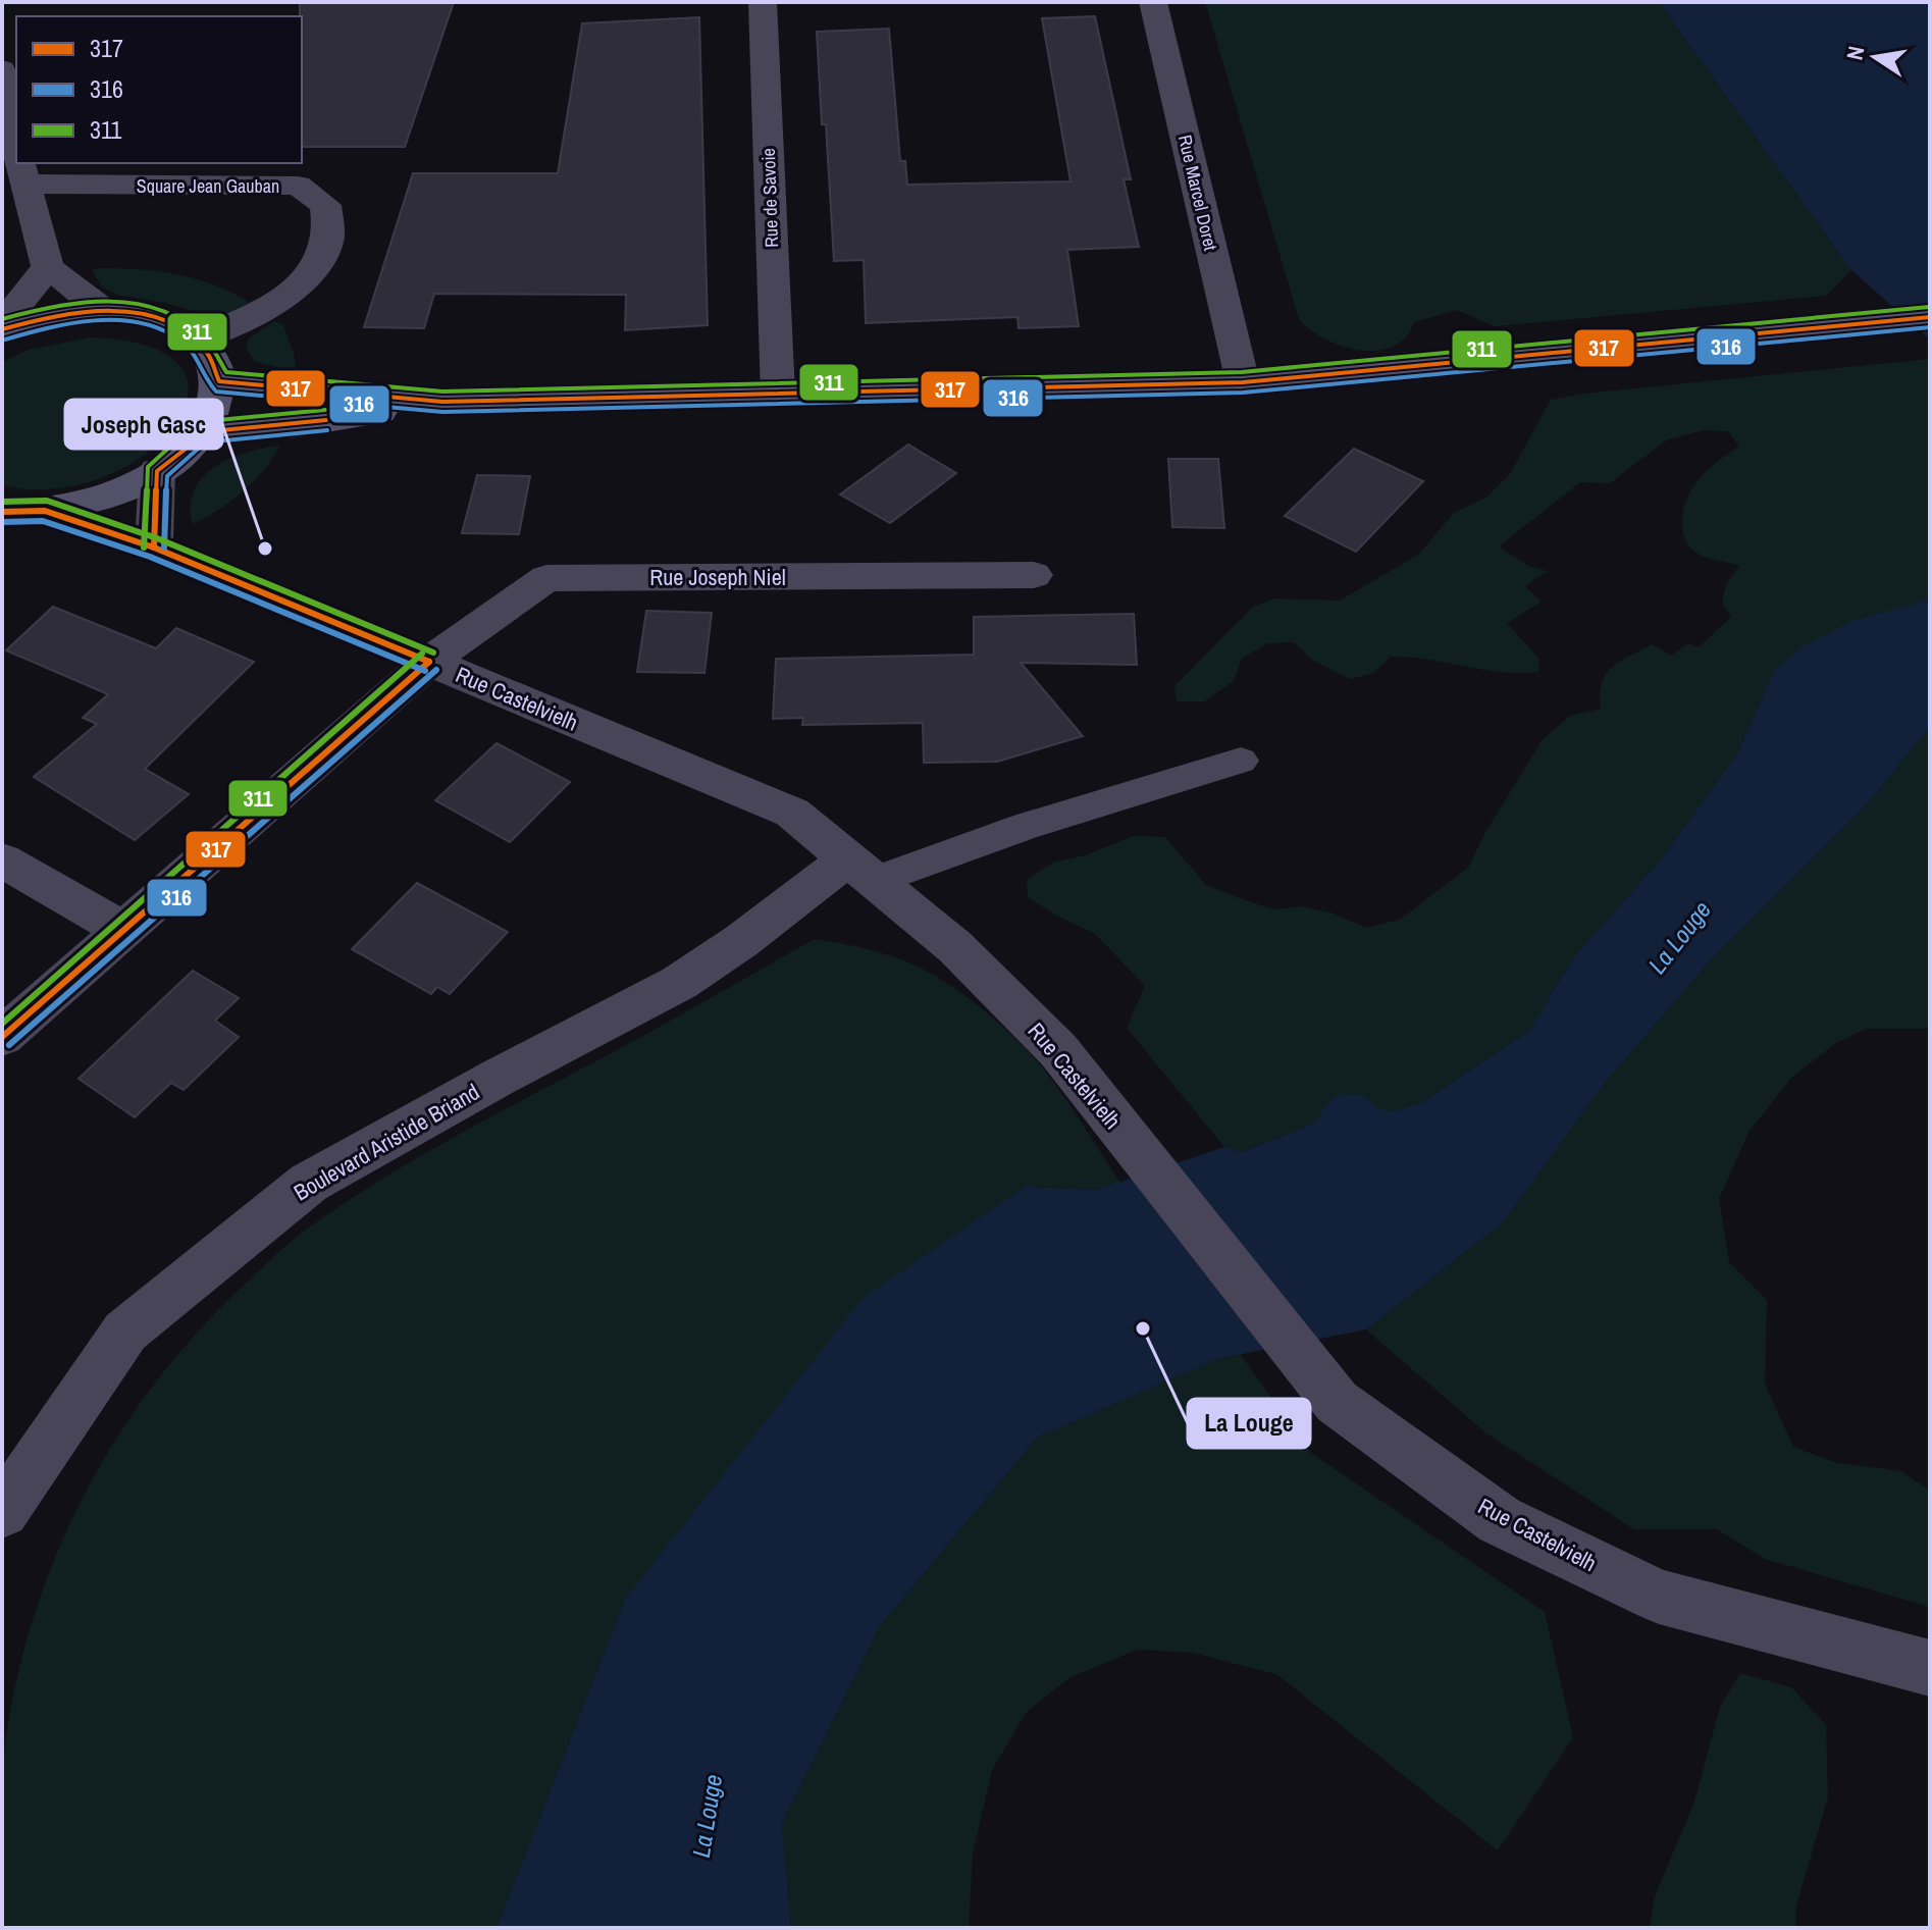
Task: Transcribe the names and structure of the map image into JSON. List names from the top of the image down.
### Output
{
  "streets": {
    "street": [
      "Square Jean Gauban",
      "Rue Marcel Doret",
      "Rue de Savoie",
      "Rue Joseph Niel",
      "Rue Castelvielh",
      "Boulevard Aristide Briand"
    ]
  },
  "crossings": [
    ["Rue Joseph Niel", "Rue Castelvielh"],
    ["Rue Castelvielh", "Boulevard Aristide Briand"]
  ],
  "water": ["La Louge"],
  "places": ["Joseph Gasc", "La Louge"],
  "lines": ["transit line 311", "transit line 317", "transit line 316"],
  "legend": ["317", "316", "311"],
  "north": "left"
}
